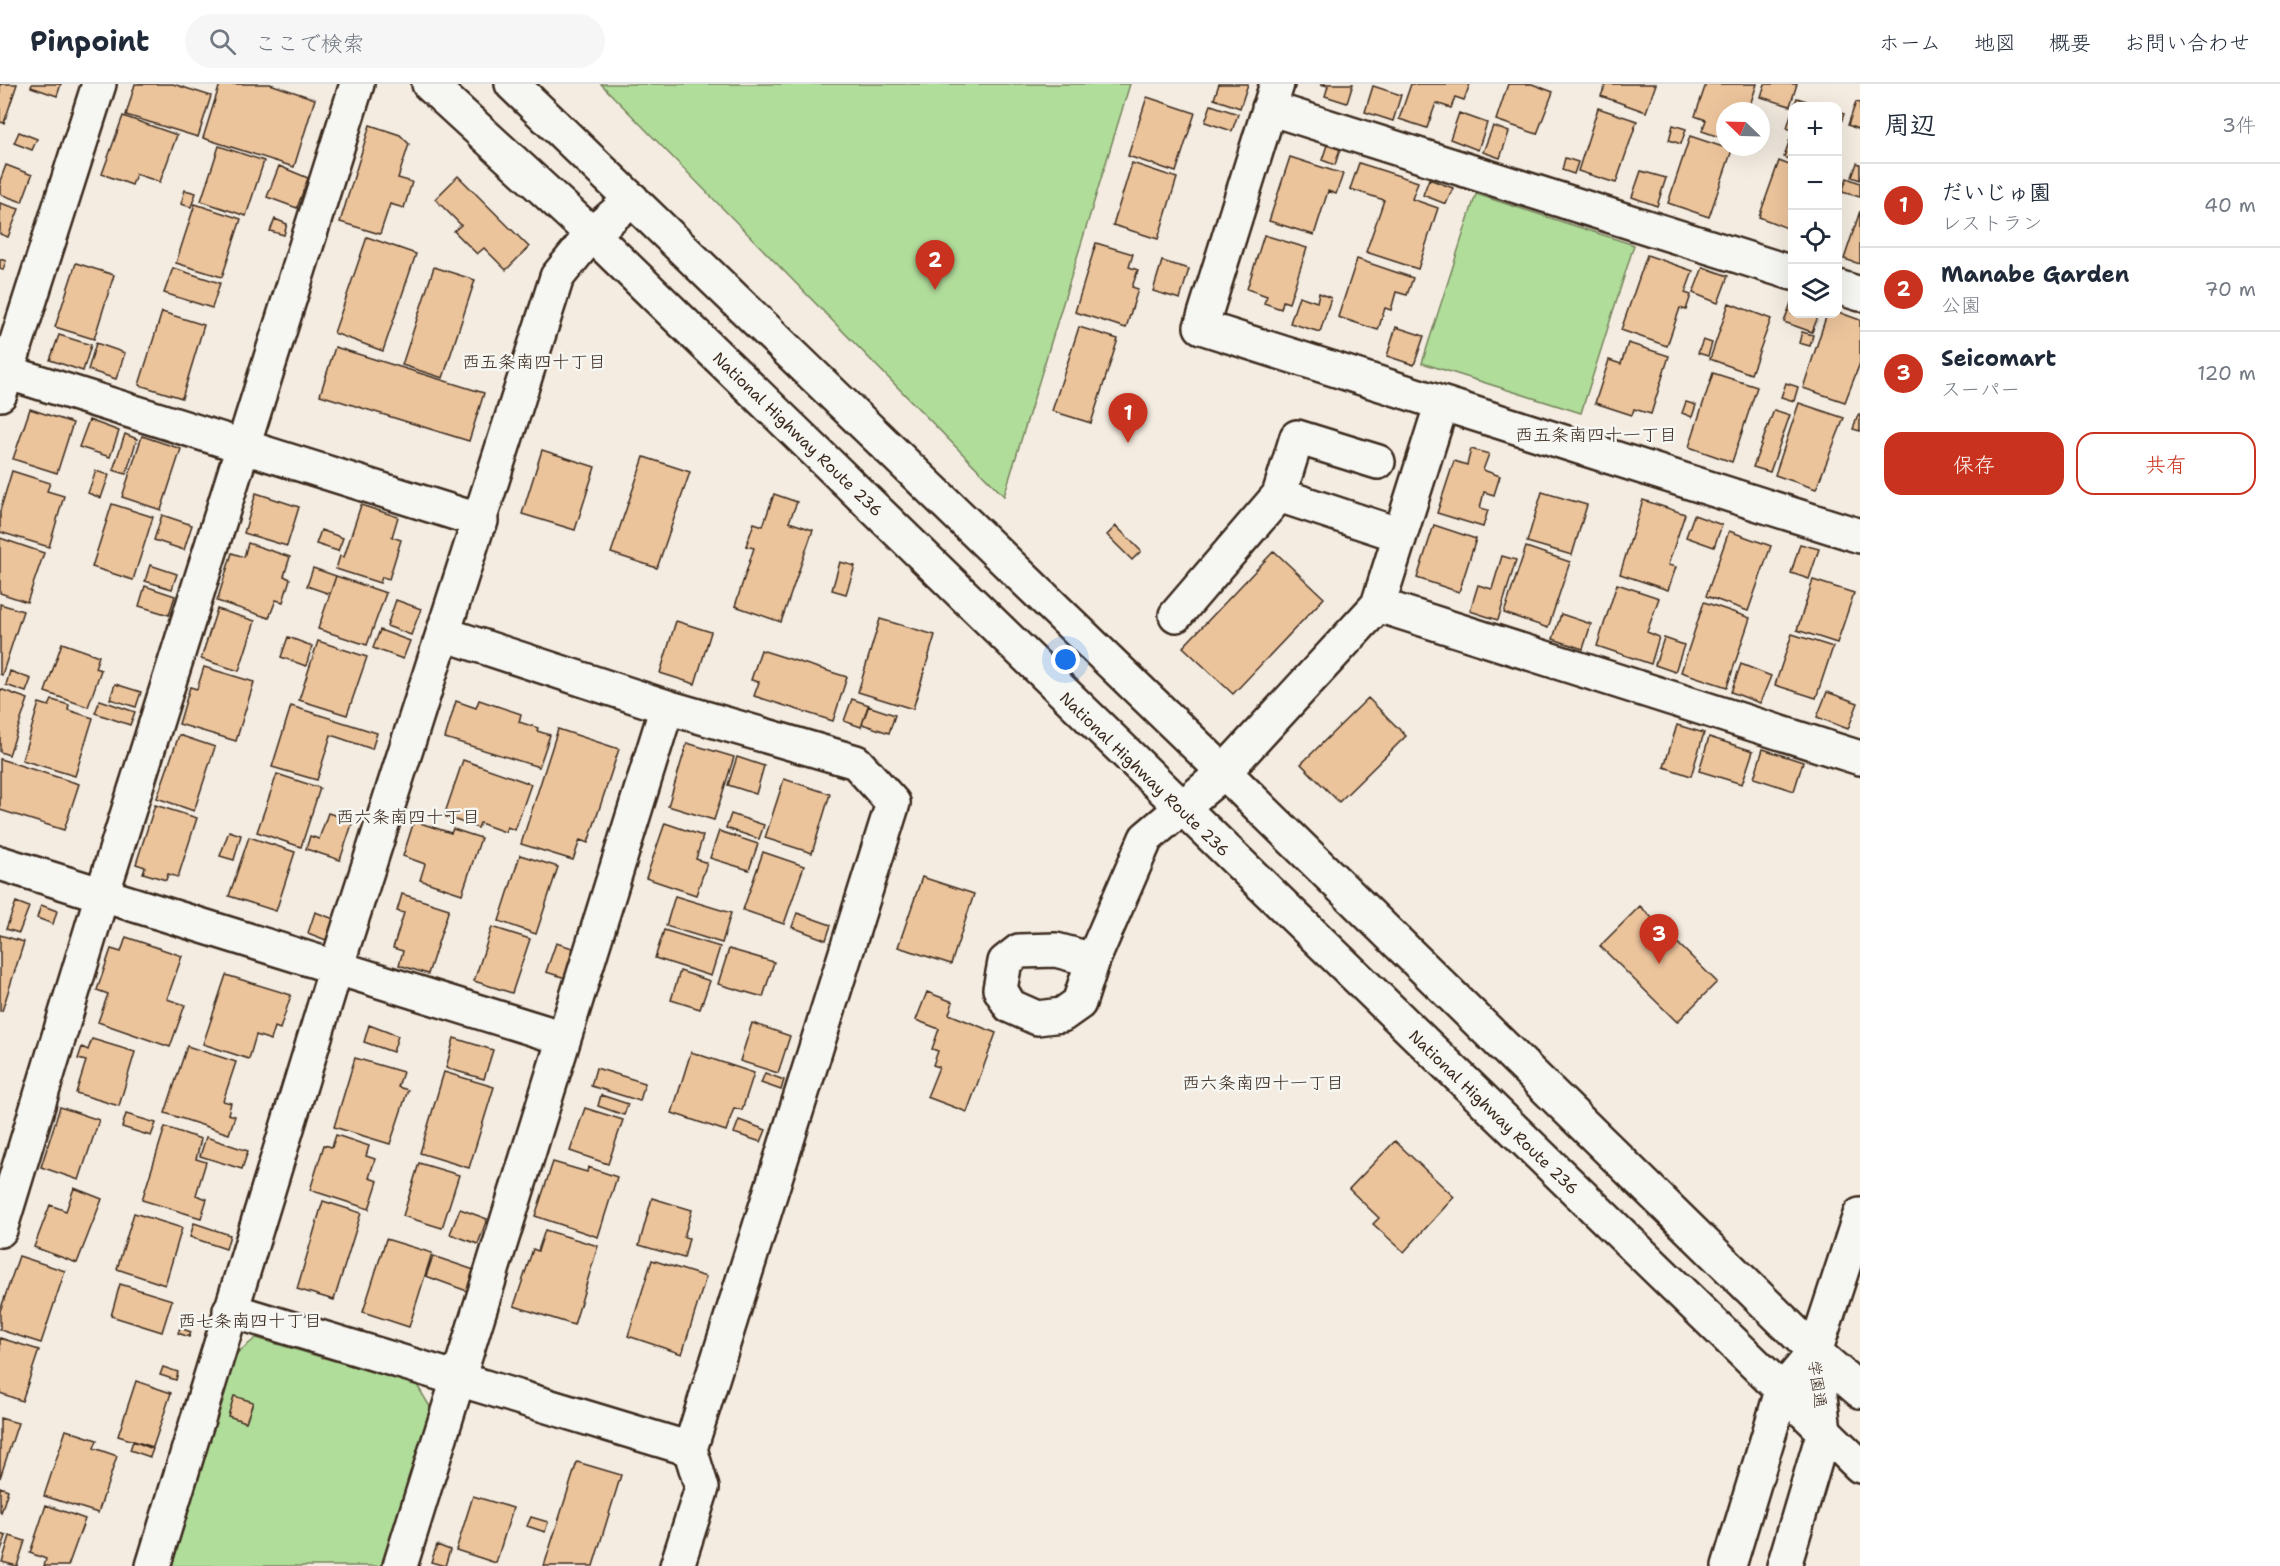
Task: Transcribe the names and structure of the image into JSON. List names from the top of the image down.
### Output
{
  "streets": {
    "main road": ["National Highway Route 236", "学園通"]
  },
  "crossings": [
    ["National Highway Route 236", "学園通"]
  ],
  "districts": [
    "西五条南四十丁目",
    "西五条南四十一丁目",
    "西六条南四十丁目",
    "西六条南四十一丁目",
    "西七条南四十丁目"
  ],
  "north": "top left",
  "page": {
    "header": "Pinpoint",
    "search": "ここで検索",
    "nav": [
      "ホーム",
      "地図",
      "概要",
      "お問い合わせ"
    ],
    "heading": ["周辺", "3件"],
    "map_buttons": ["+", "−"],
    "list": [
      {
        "mark": "1",
        "name": "だいじゅ園",
        "note": "レストラン",
        "value": "40 m"
      },
      {
        "mark": "2",
        "name": "Manabe Garden",
        "note": "公園",
        "value": "70 m"
      },
      {
        "mark": "3",
        "name": "Seicomart",
        "note": "スーパー",
        "value": "120 m"
      }
    ],
    "pins": ["2", "1", "3"],
    "buttons": ["保存", "共有"]
  }
}
